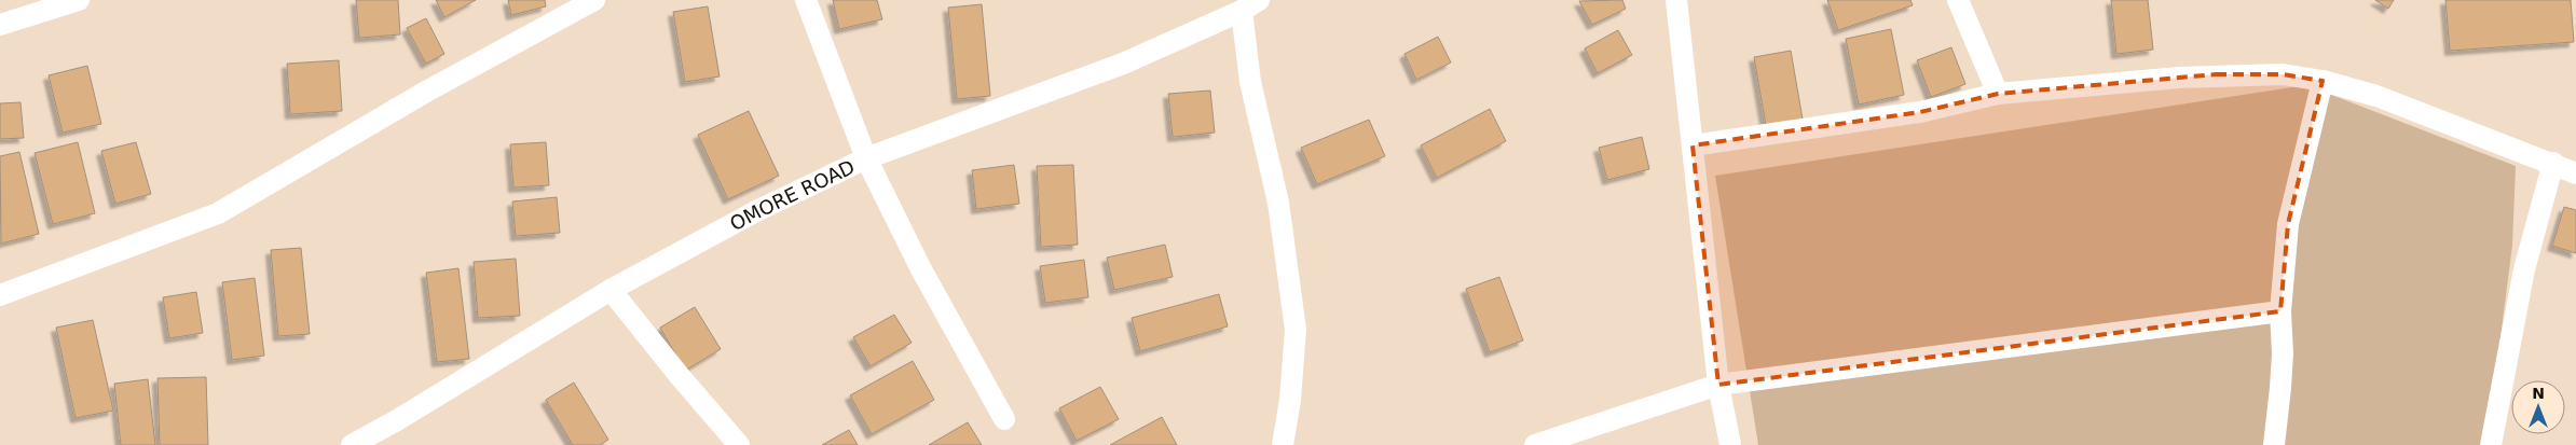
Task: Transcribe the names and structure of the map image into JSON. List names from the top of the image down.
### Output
{
  "streets": {
    "street": ["OMORE ROAD"]
  },
  "north": "top"
}
